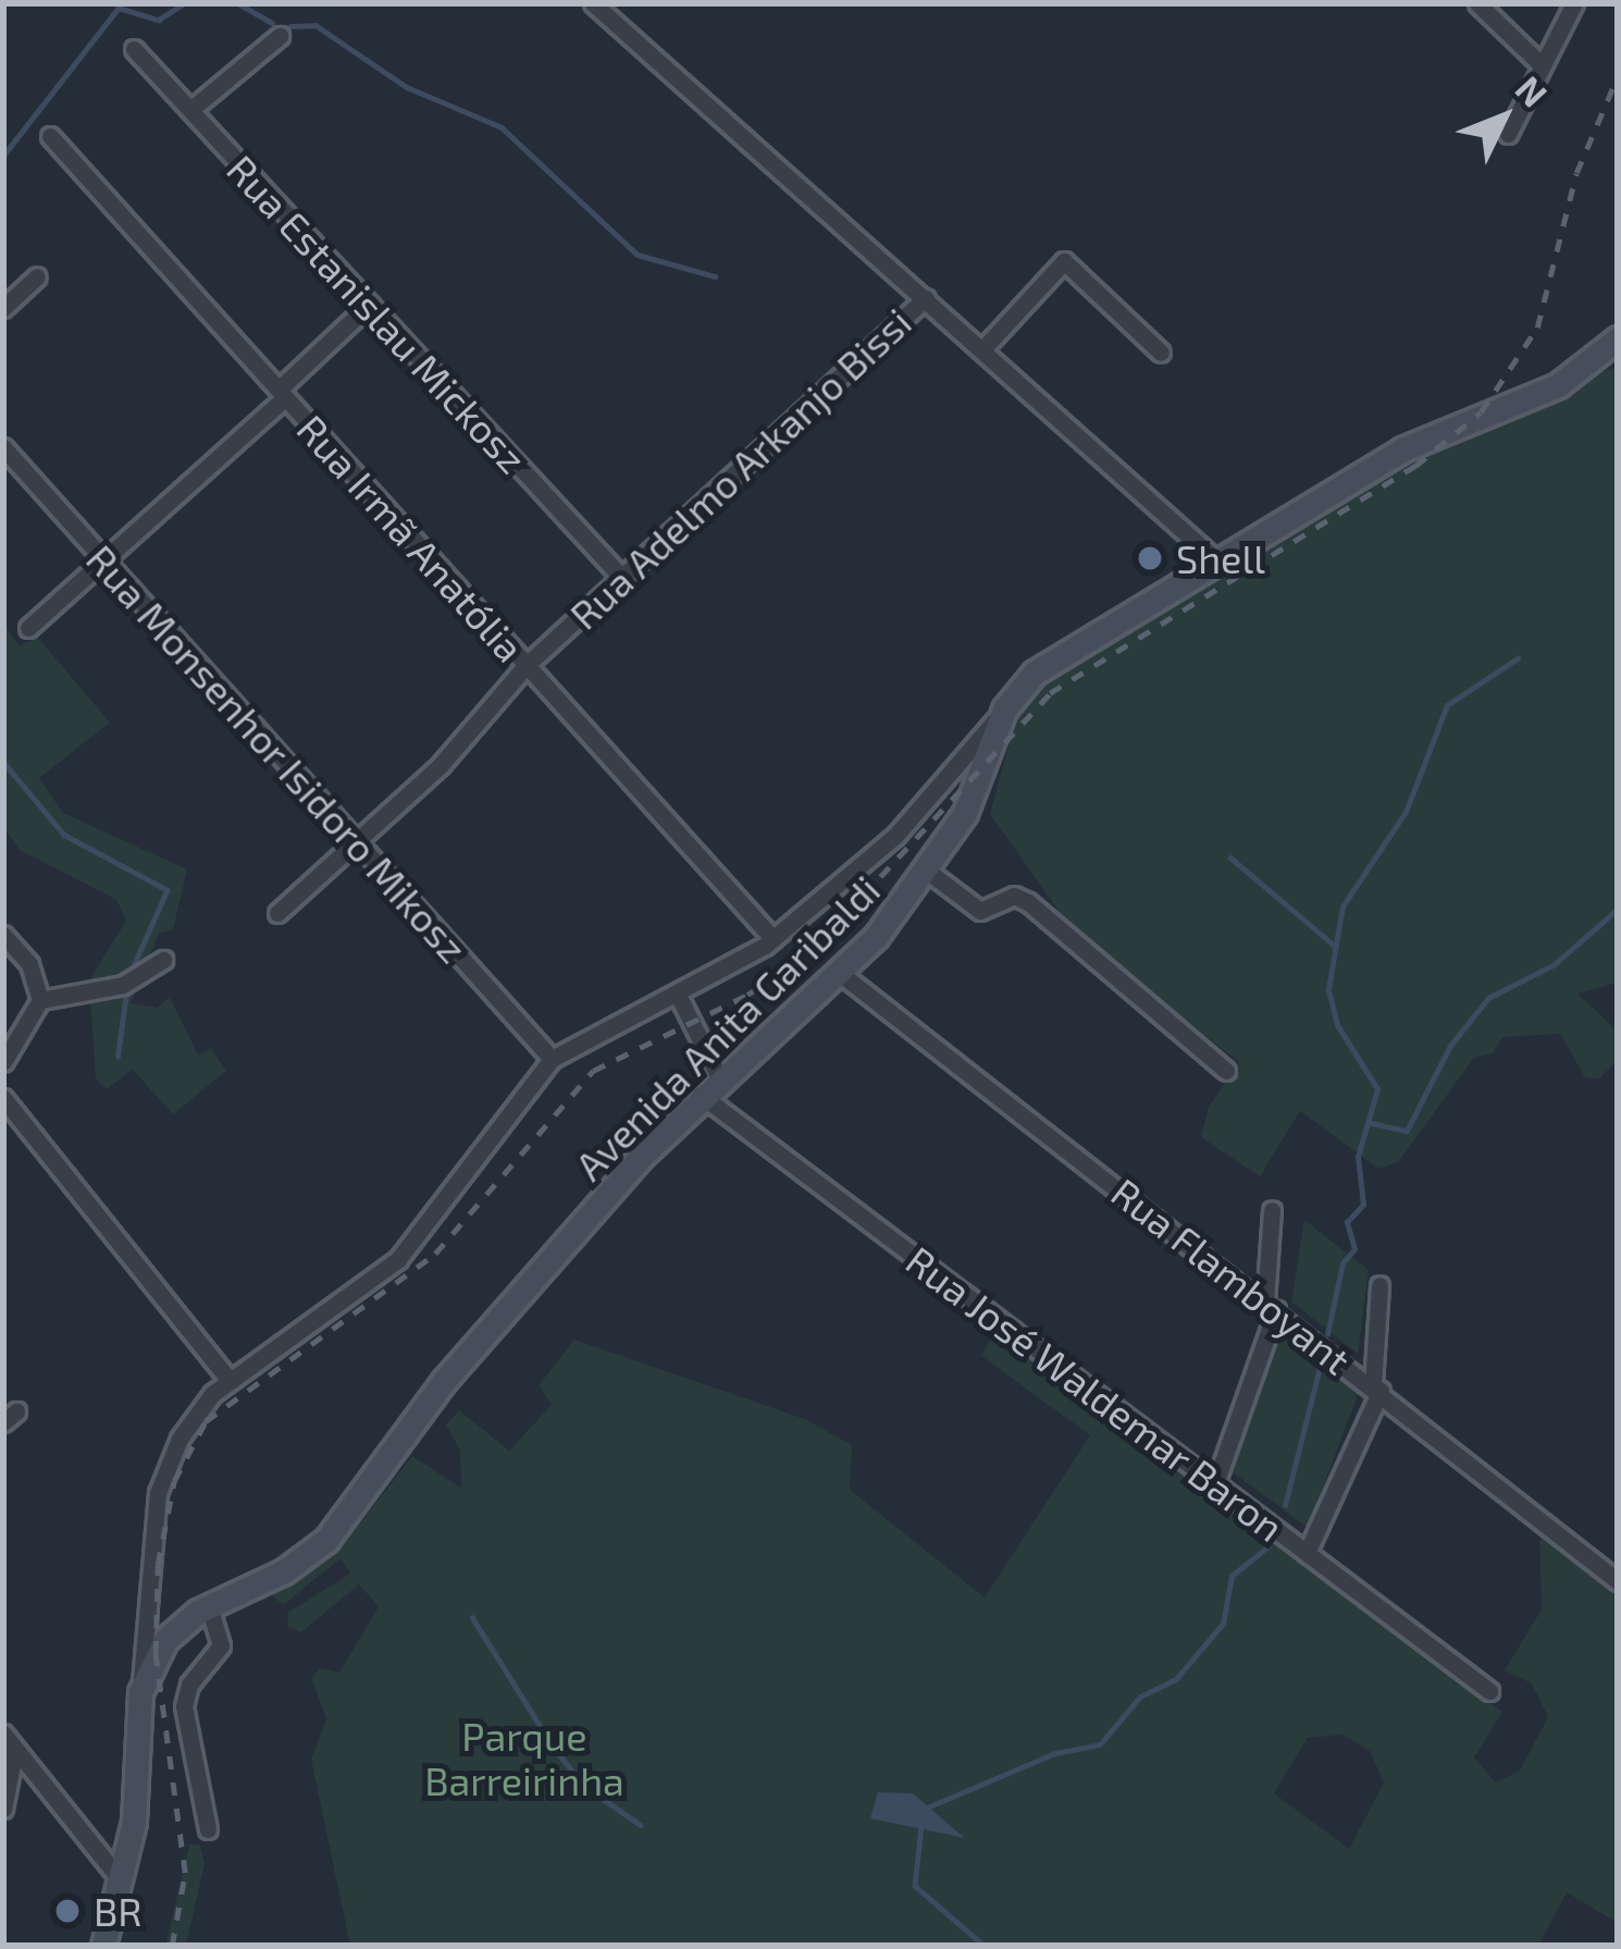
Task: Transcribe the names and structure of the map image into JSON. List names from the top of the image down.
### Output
{
  "streets": {
    "main road": ["Avenida Anita Garibaldi"],
    "street": [
      "Rua Estanislau Mickosz",
      "Rua Adelmo Arkanjo Bissi",
      "Rua Irmã Anatólia",
      "Rua Monsenhor Isidoro Mikosz",
      "Rua Flamboyant",
      "Rua José Waldemar Baron"
    ]
  },
  "crossings": [
    ["Rua Estanislau Mickosz", "Rua Adelmo Arkanjo Bissi"],
    ["Rua Adelmo Arkanjo Bissi", "Rua Irmã Anatólia"],
    ["Rua Adelmo Arkanjo Bissi", "Rua Monsenhor Isidoro Mikosz"],
    ["Avenida Anita Garibaldi", "Rua Flamboyant"],
    ["Avenida Anita Garibaldi", "Rua José Waldemar Baron"]
  ],
  "parks": ["Parque Barreirinha"],
  "places": ["Shell", "BR"],
  "north": "top right"
}
